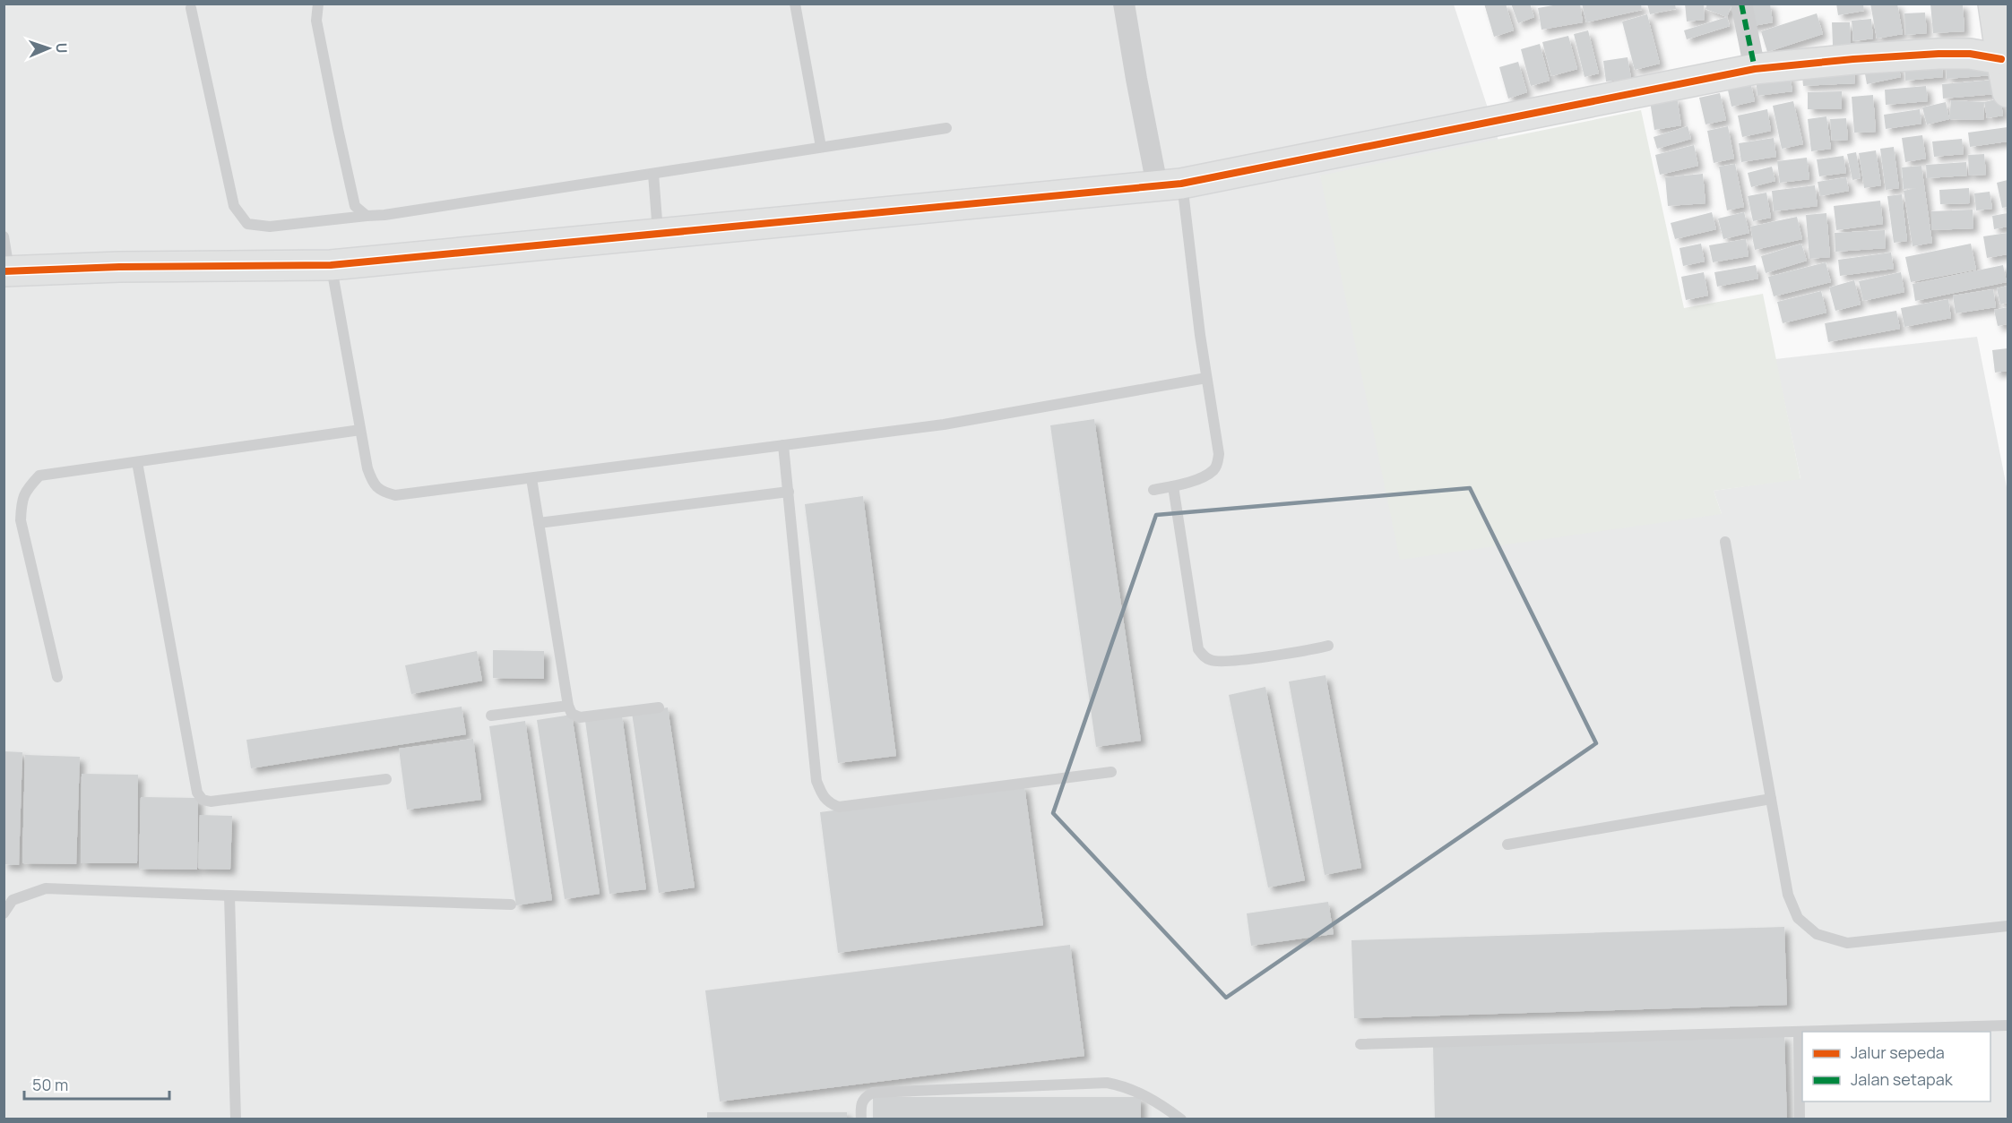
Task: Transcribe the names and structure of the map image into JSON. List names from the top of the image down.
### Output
{
  "legend": ["Jalur sepeda", "Jalan setapak"],
  "scale_bar": "50 m",
  "north": "right"
}
